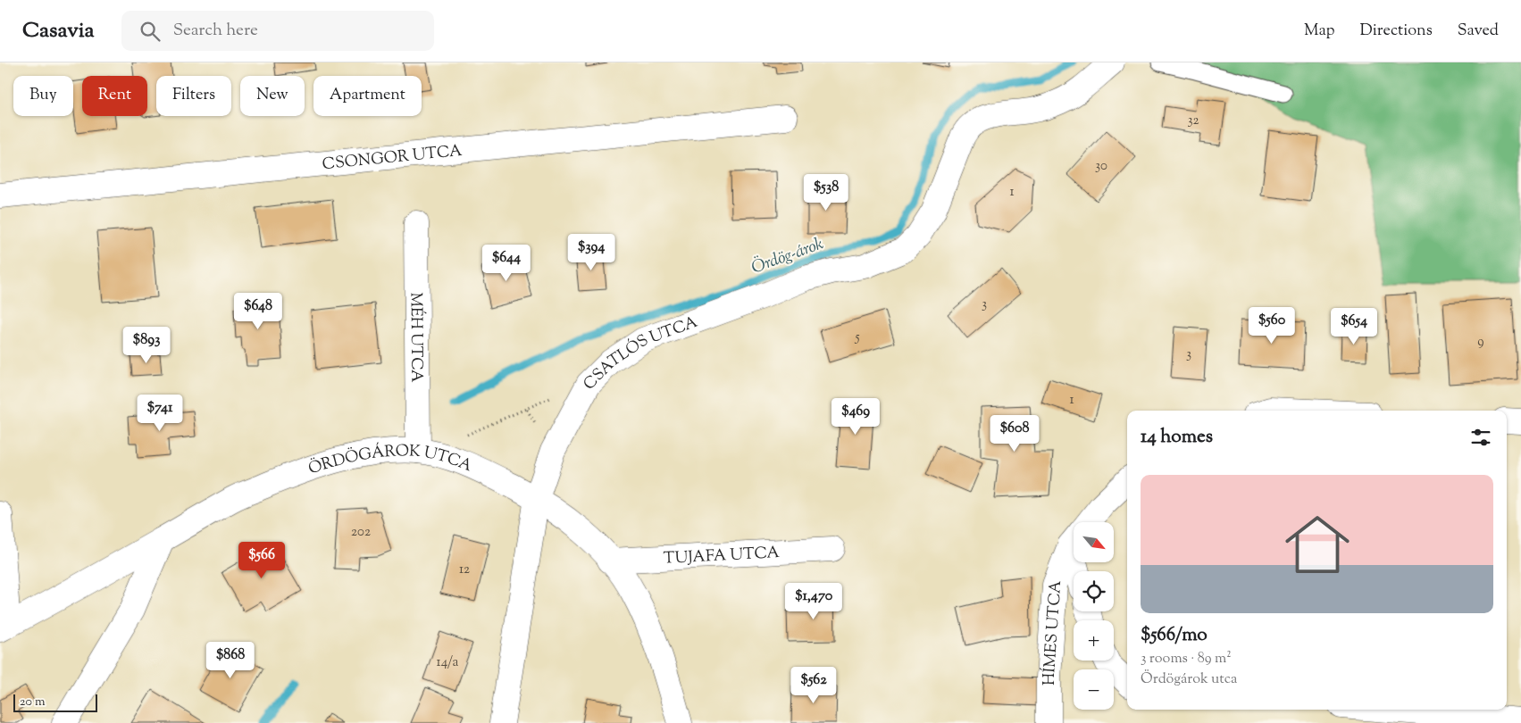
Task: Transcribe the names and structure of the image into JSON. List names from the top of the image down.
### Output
{
  "streets": {
    "street": [
      "CSONGOR UTCA",
      "MÉH UTCA",
      "CSATLÓS UTCA",
      "ÖRDÖGÁROK UTCA",
      "TUJAFA UTCA",
      "HÍMES UTCA"
    ]
  },
  "crossings": [
    ["MÉH UTCA", "ÖRDÖGÁROK UTCA"],
    ["CSATLÓS UTCA", "ÖRDÖGÁROK UTCA"],
    ["ÖRDÖGÁROK UTCA", "TUJAFA UTCA"]
  ],
  "water": ["Ördög-árok"],
  "house_numbers": [
    "32",
    "30",
    "1",
    "3",
    "5",
    "9",
    "3",
    "1",
    "202",
    "12",
    "14/a"
  ],
  "scale_bar": "20 m",
  "north": "bottom right",
  "page": {
    "header": "Casavia",
    "search": "Search here",
    "nav": ["Map", "Directions", "Saved"],
    "chip": [
      "Buy",
      "Rent",
      "Filters",
      "New",
      "Apartment"
    ],
    "price": [
      "$538",
      "$394",
      "$644",
      "$648",
      "$560",
      "$654",
      "$893",
      "$741",
      "$469",
      "$608",
      "$566",
      "$1,470",
      "$868",
      "$562"
    ],
    "heading": "14 homes",
    "list": [
      {
        "name": "$566/mo",
        "note": "3 rooms · 89 m² · Ördögárok utca"
      }
    ],
    "map_buttons": ["+", "−"],
    "scale": "20 m"
  }
}
